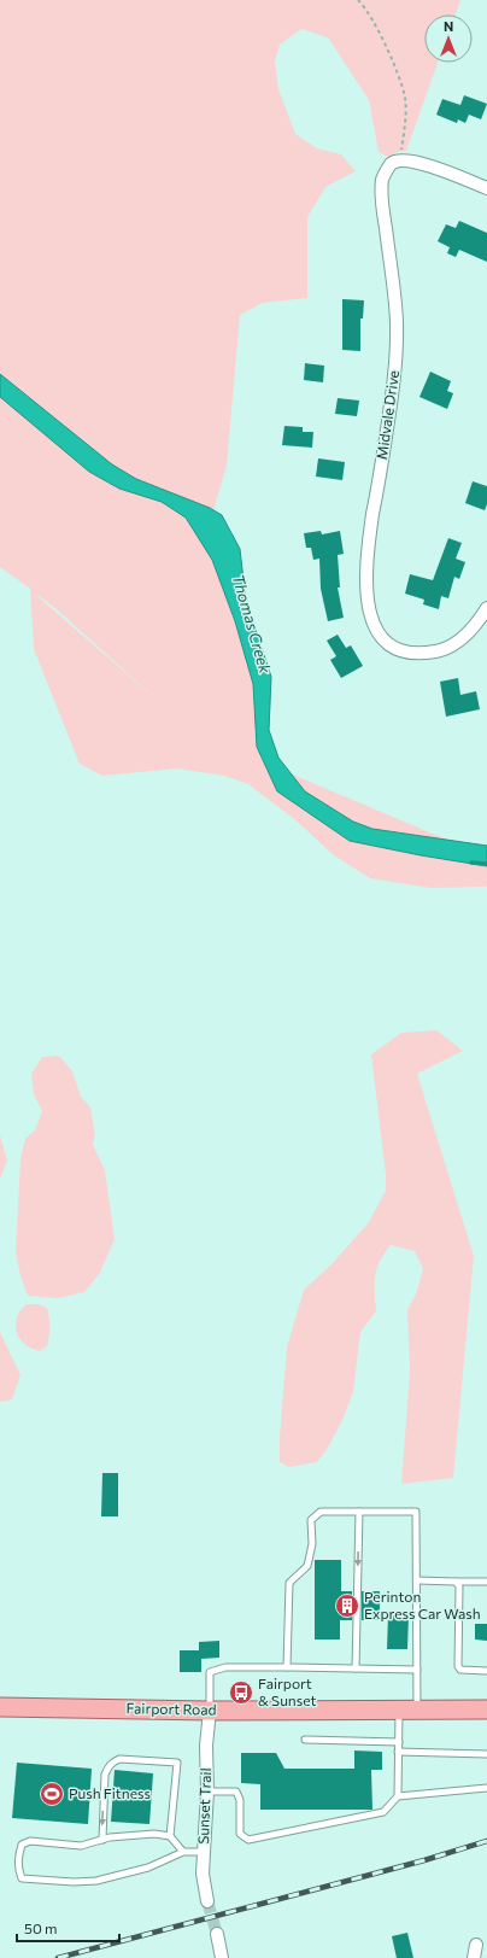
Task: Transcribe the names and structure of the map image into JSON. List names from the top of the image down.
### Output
{
  "streets": {
    "main road": ["Fairport Road"],
    "street": ["Midvale Drive", "Sunset Trail"]
  },
  "crossings": [
    ["Fairport Road", "Sunset Trail"]
  ],
  "water": ["Thomas Creek"],
  "places": {
    "building": ["Perinton Express Car Wash"],
    "bus stop": ["Fairport & Sunset"],
    "sports": ["Push Fitness"]
  },
  "scale_bar": "50 m",
  "north": "top"
}
